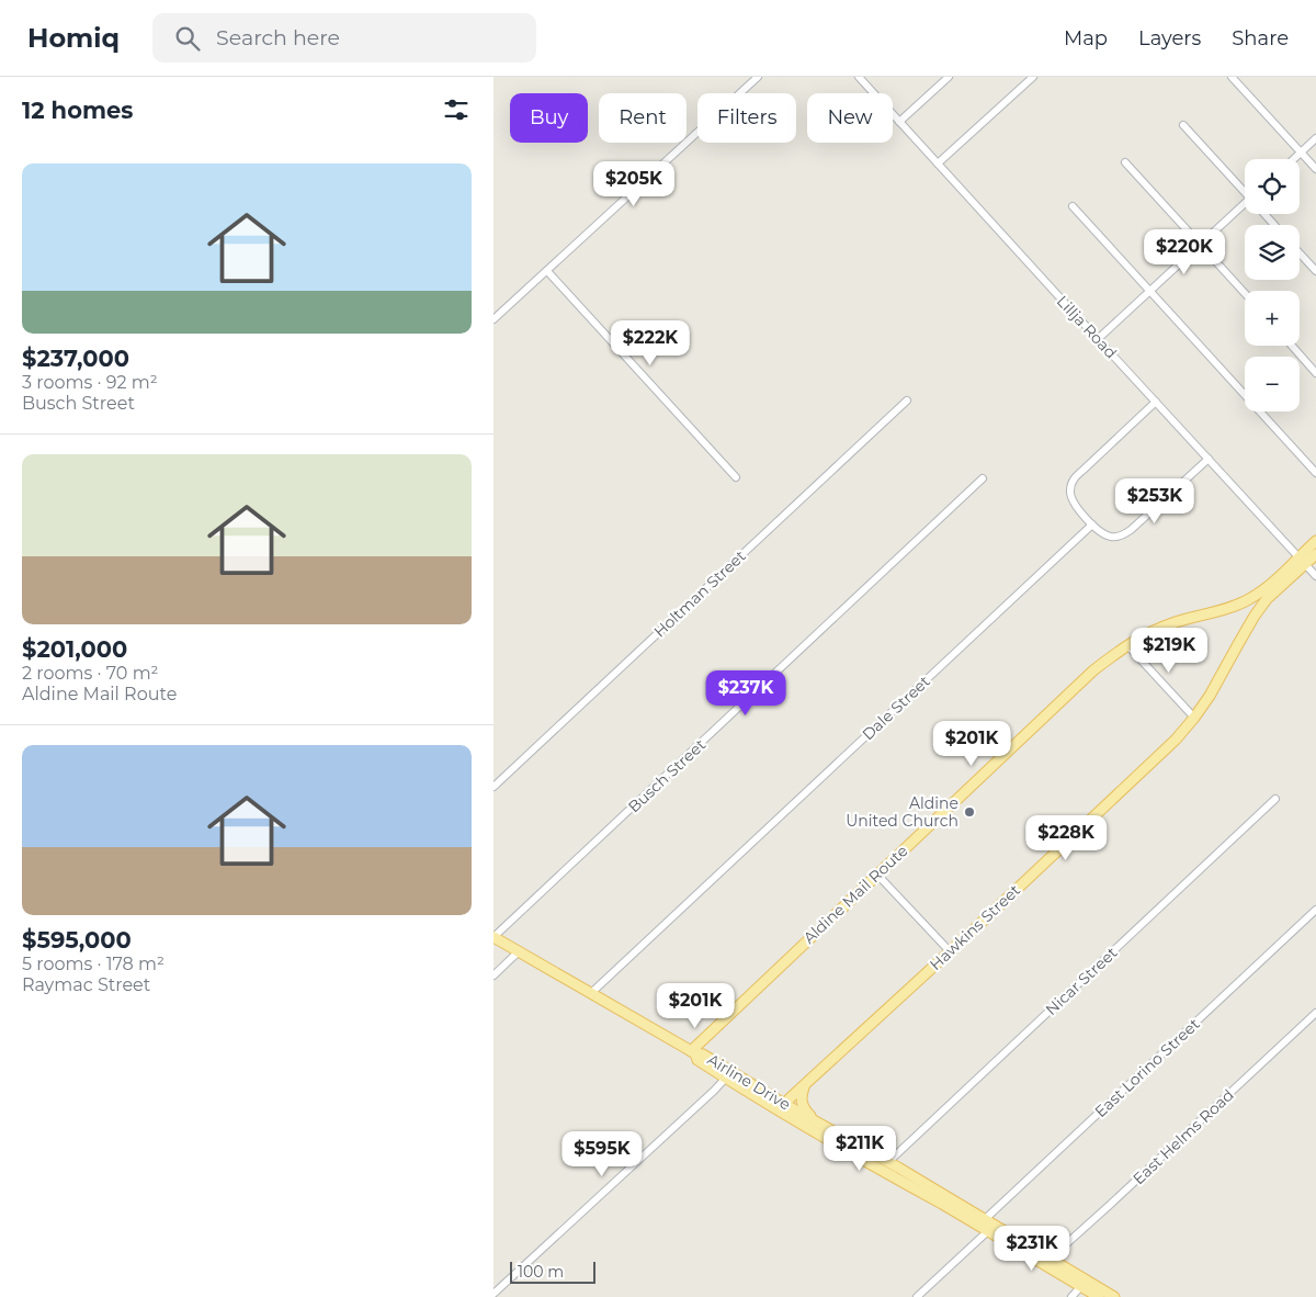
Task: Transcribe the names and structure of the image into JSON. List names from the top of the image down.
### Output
{
  "streets": {
    "main road": ["Aldine Mail Route", "Hawkins Street", "Airline Drive"],
    "street": [
      "Lillja Road",
      "Holtman Street",
      "Dale Street",
      "Busch Street",
      "Nicar Street",
      "East Lorino Street",
      "East Helms Road"
    ]
  },
  "crossings": [
    ["Lillja Road", "Aldine Mail Route"],
    ["Dale Street", "Airline Drive"],
    ["Busch Street", "Airline Drive"],
    ["Aldine Mail Route", "Hawkins Street"],
    ["Aldine Mail Route", "Airline Drive"],
    ["Hawkins Street", "Airline Drive"],
    ["Nicar Street", "Airline Drive"],
    ["East Lorino Street", "Airline Drive"],
    ["Airline Drive", "East Helms Road"]
  ],
  "places": ["Aldine United Church"],
  "scale_bar": "100 m",
  "page": {
    "header": "Homiq",
    "search": "Search here",
    "nav": ["Map", "Layers", "Share"],
    "heading": "12 homes",
    "chip": [
      "Buy",
      "Rent",
      "Filters",
      "New"
    ],
    "list": [
      {
        "name": "$237,000",
        "note": "3 rooms · 92 m² · Busch Street"
      },
      {
        "name": "$201,000",
        "note": "2 rooms · 70 m² · Aldine Mail Route"
      },
      {
        "name": "$595,000",
        "note": "5 rooms · 178 m² · Raymac Street"
      }
    ],
    "map_buttons": ["+", "−"],
    "price": [
      "$205K",
      "$220K",
      "$222K",
      "$253K",
      "$219K",
      "$237K",
      "$201K",
      "$228K",
      "$201K",
      "$211K",
      "$595K",
      "$231K"
    ],
    "scale": "100 m"
  }
}
